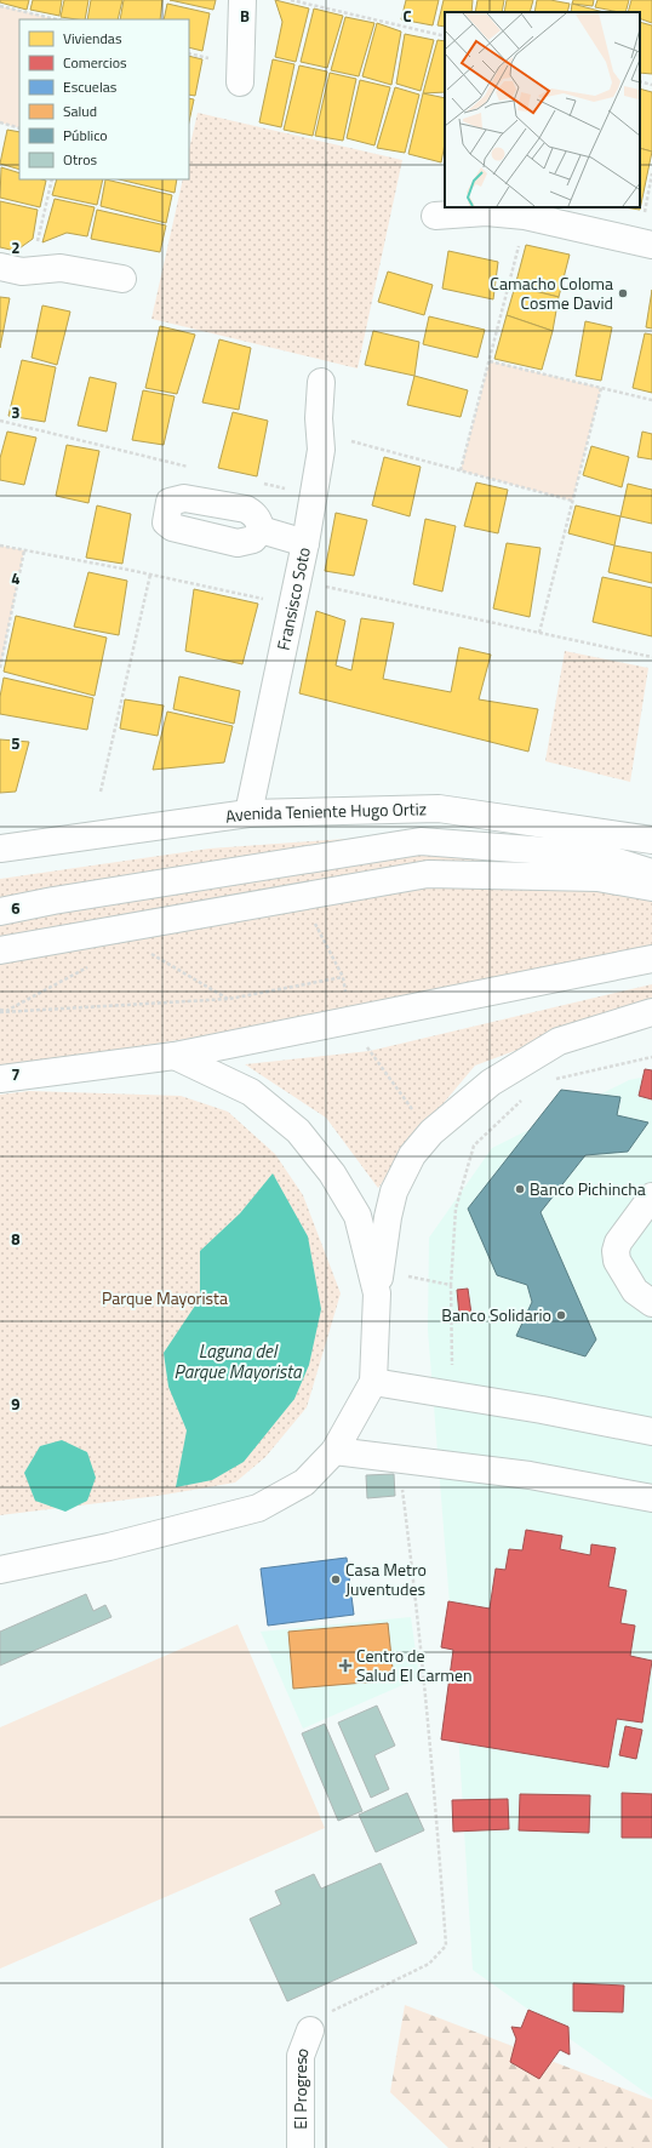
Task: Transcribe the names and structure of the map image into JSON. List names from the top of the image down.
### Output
{
  "streets": {
    "main road": ["Fransisco Soto", "Avenida Teniente Hugo Ortiz", "El Progreso"]
  },
  "crossings": [
    ["Fransisco Soto", "Avenida Teniente Hugo Ortiz"]
  ],
  "water": ["Laguna del Parque Mayorista"],
  "parks": ["Parque Mayorista"],
  "places": {
    "other": [
      "Camacho Coloma Cosme David",
      "Banco Pichincha",
      "Banco Solidario",
      "Casa Metro Juventudes"
    ],
    "health": ["Centro de Salud El Carmen"]
  },
  "legend": [
    "Viviendas",
    "Comercios",
    "Escuelas",
    "Salud",
    "Público",
    "Otros"
  ],
  "grid": {
    "columns": ["B", "C"],
    "rows": [
      "2",
      "3",
      "4",
      "5",
      "6",
      "7",
      "8",
      "9"
    ]
  }
}
